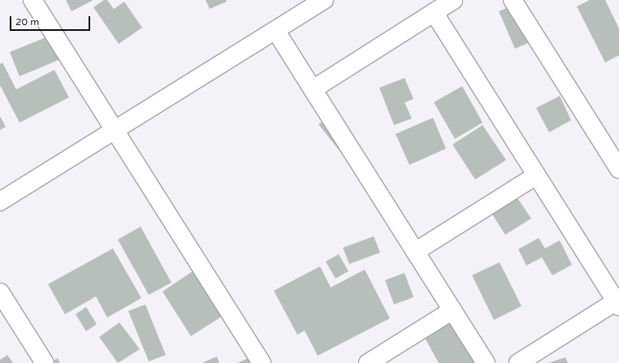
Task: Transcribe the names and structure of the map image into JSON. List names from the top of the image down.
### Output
{
  "scale_bar": "20 m"
}
